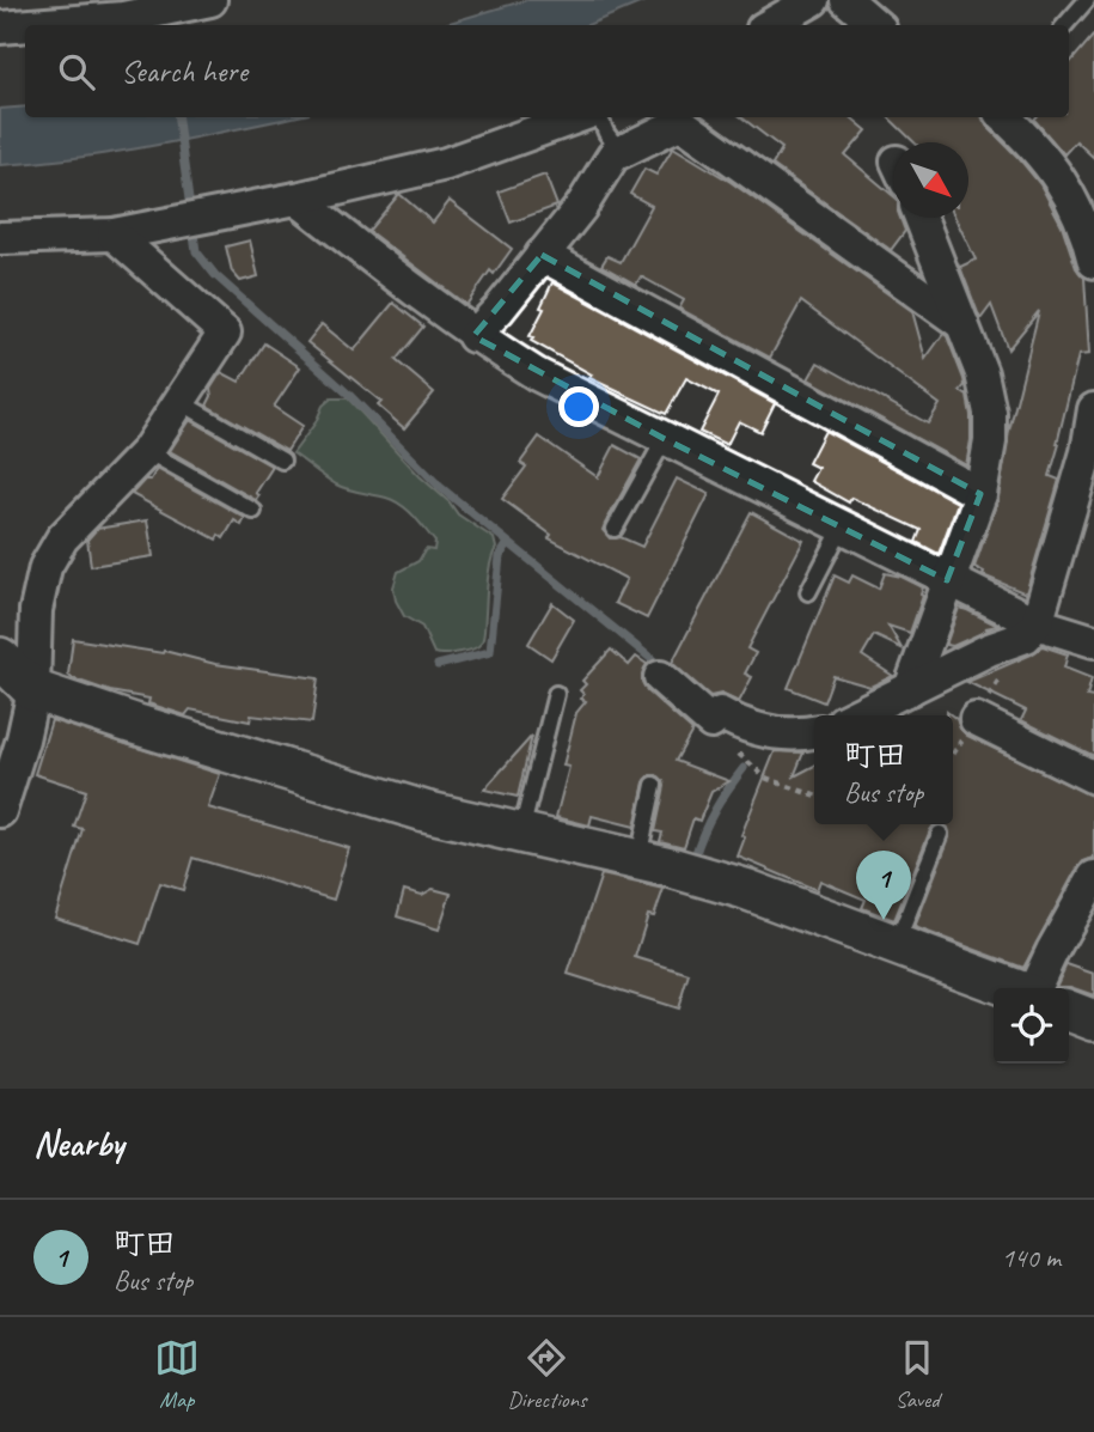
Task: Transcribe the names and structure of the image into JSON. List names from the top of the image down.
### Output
{
  "north": "bottom right",
  "page": {
    "search": "Search here",
    "popup": ["町田", "Bus stop"],
    "pins": "1",
    "heading": "Nearby",
    "list": [
      {
        "mark": "1",
        "name": "町田",
        "note": "Bus stop",
        "value": "140 m"
      }
    ],
    "nav": ["Map", "Directions", "Saved"]
  }
}
